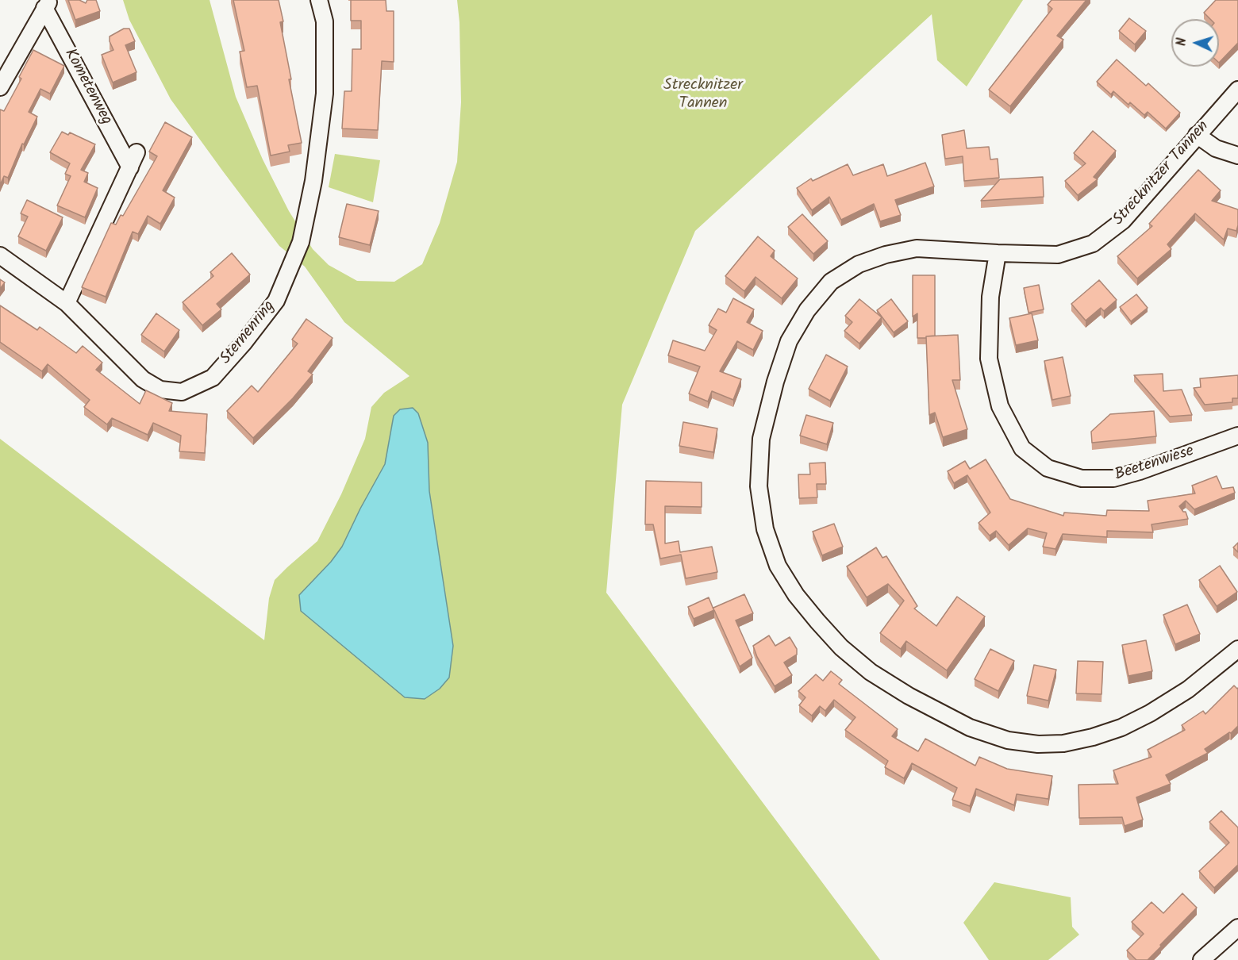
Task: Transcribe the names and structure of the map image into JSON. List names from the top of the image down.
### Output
{
  "streets": {
    "street": [
      "Kometenweg",
      "Strecknitzer Tannen",
      "Sternenring",
      "Beetenwiese"
    ]
  },
  "crossings": [
    ["Strecknitzer Tannen", "Beetenwiese"]
  ],
  "parks": ["Strecknitzer Tannen"],
  "north": "left"
}
